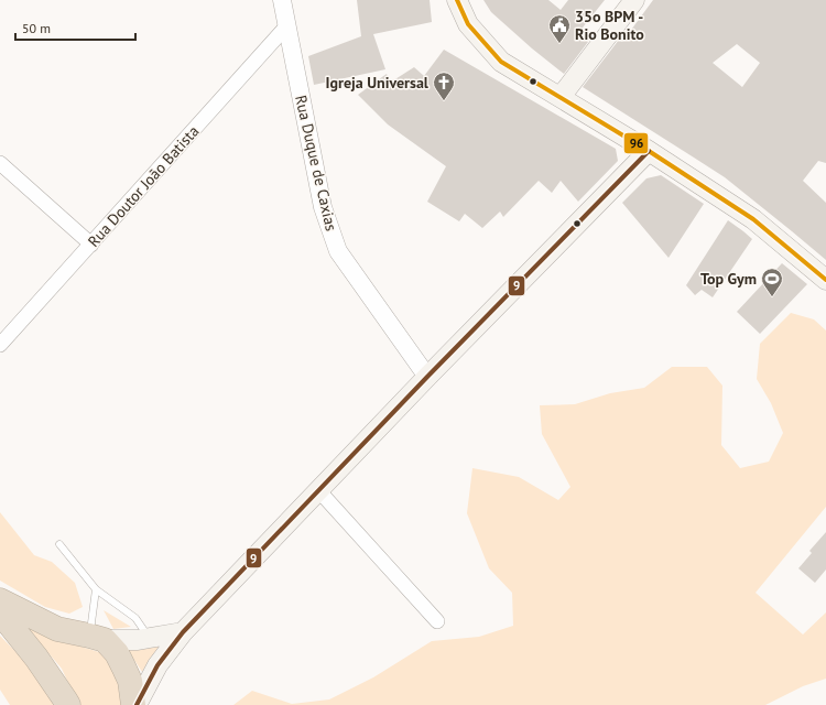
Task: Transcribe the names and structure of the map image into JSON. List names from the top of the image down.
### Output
{
  "streets": {
    "street": ["Rua Duque de Caxias", "Rua Doutor João Batista"]
  },
  "crossings": [
    ["Rua Duque de Caxias", "Rua Doutor João Batista"]
  ],
  "places": {
    "public building": ["35o BPM - Rio Bonito"],
    "church": ["Igreja Universal"],
    "sports": ["Top Gym"]
  },
  "lines": ["transit line 96", "transit line 9"],
  "scale_bar": "50 m"
}
